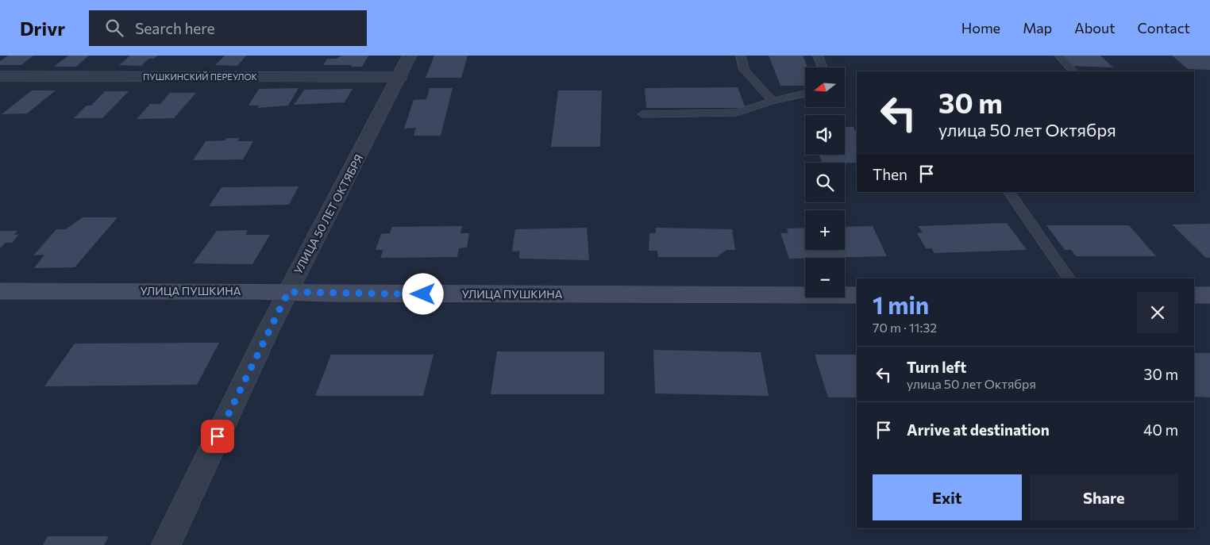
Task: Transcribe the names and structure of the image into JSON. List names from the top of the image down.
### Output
{
  "streets": {
    "main road": ["УЛИЦА ПУШКИНА"],
    "street": ["ПУШКИНСКИЙ ПЕРЕУЛОК", "УЛИЦА 50 ЛЕТ ОКТЯБРЯ"]
  },
  "crossings": [
    ["ПУШКИНСКИЙ ПЕРЕУЛОК", "УЛИЦА 50 ЛЕТ ОКТЯБРЯ"],
    ["УЛИЦА 50 ЛЕТ ОКТЯБРЯ", "УЛИЦА ПУШКИНА"]
  ],
  "north": "left",
  "page": {
    "header": "Drivr",
    "search": "Search here",
    "nav": [
      "Home",
      "Map",
      "About",
      "Contact"
    ],
    "map_buttons": ["+", "−"],
    "turn": ["30 m", "улица 50 лет Октября"],
    "then": "Then",
    "heading": ["1 min", "70 m · 11:32"],
    "list": [
      {
        "name": "Turn left",
        "note": "улица 50 лет Октября",
        "value": "30 m"
      },
      {
        "name": "Arrive at destination",
        "value": "40 m"
      }
    ],
    "buttons": ["Exit", "Share"]
  }
}
